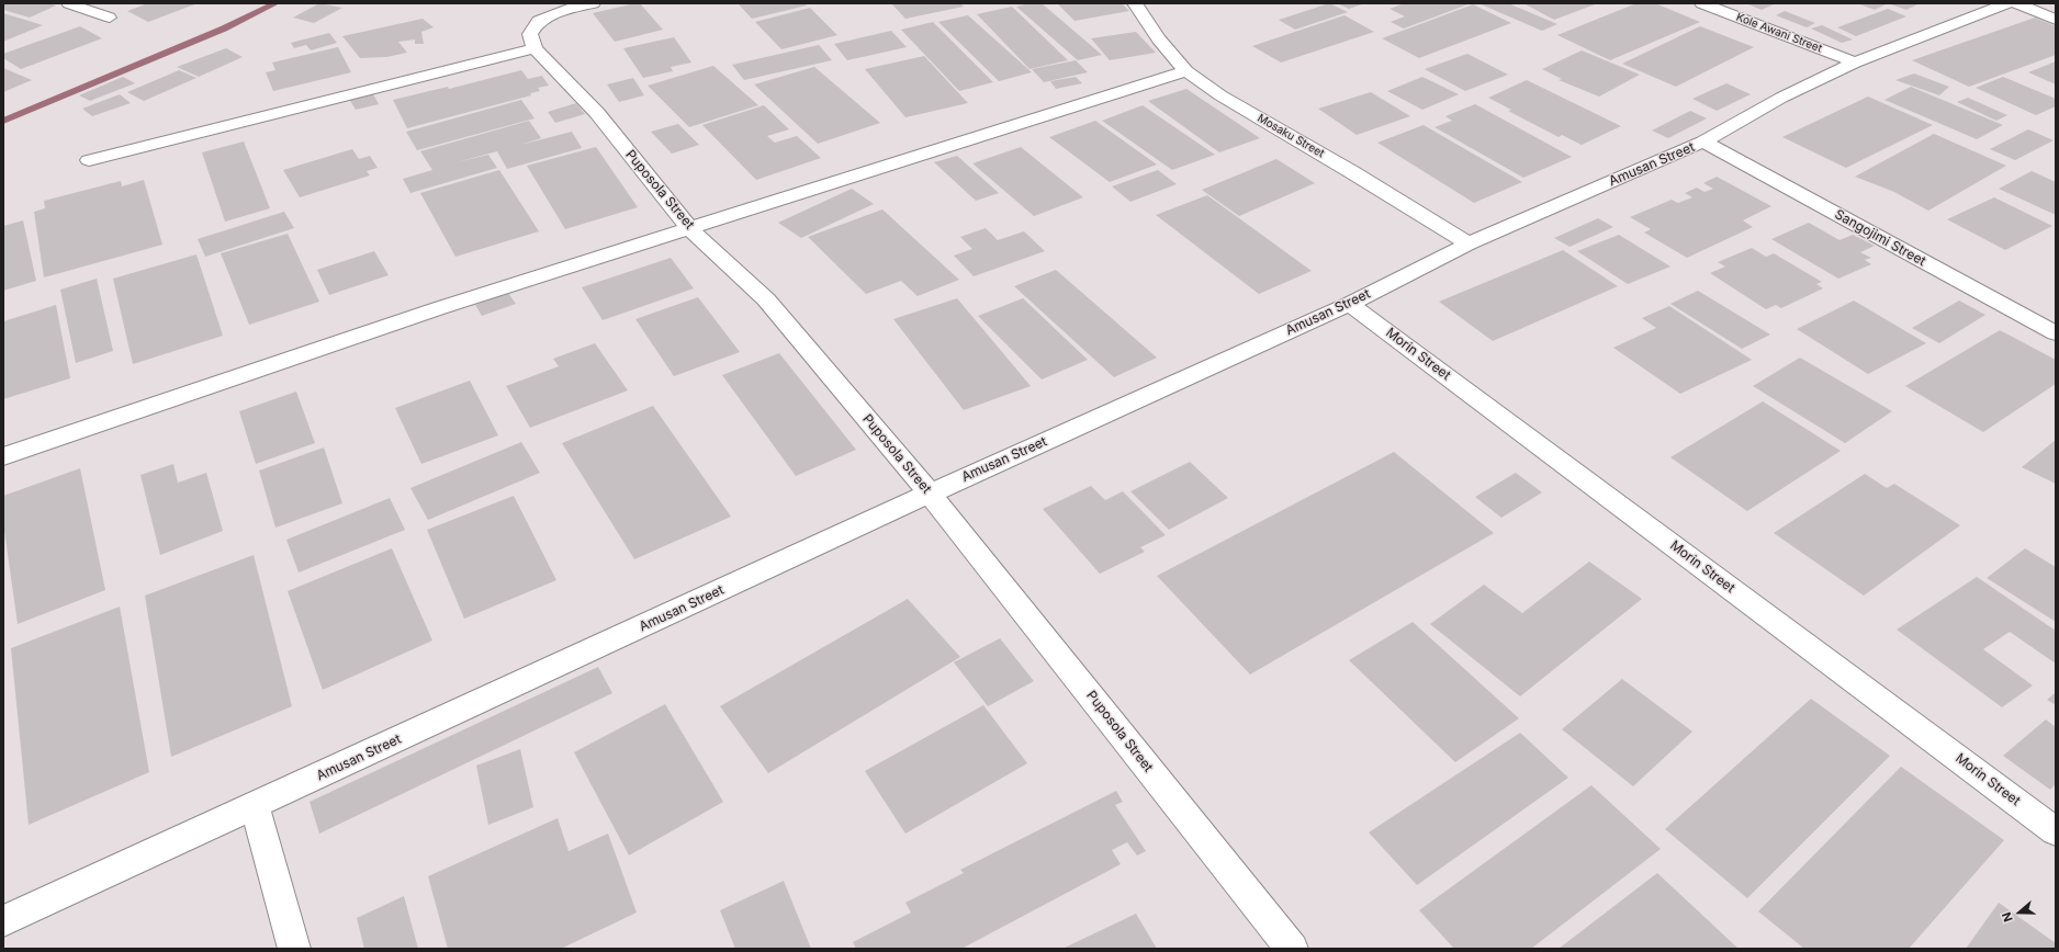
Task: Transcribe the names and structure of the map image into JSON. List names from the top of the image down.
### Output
{
  "streets": {
    "street": [
      "Kole Awani Street",
      "Mosaku Street",
      "Amusan Street",
      "Puposola Street",
      "Sangojimi Street",
      "Morin Street"
    ]
  },
  "crossings": [
    ["Kole Awani Street", "Amusan Street"],
    ["Mosaku Street", "Amusan Street"],
    ["Amusan Street", "Puposola Street"],
    ["Amusan Street", "Sangojimi Street"],
    ["Amusan Street", "Morin Street"]
  ],
  "north": "left"
}
